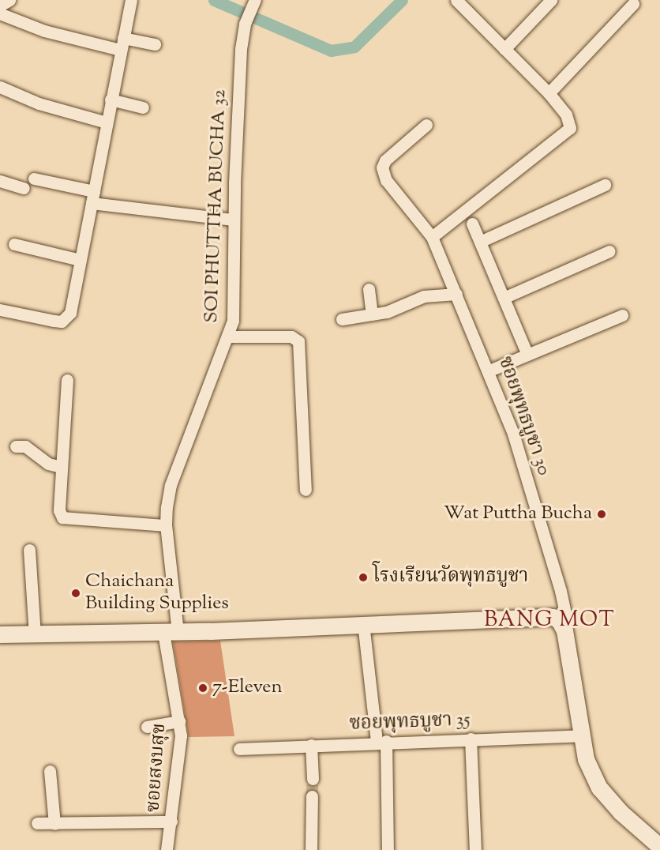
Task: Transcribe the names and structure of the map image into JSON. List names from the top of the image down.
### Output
{
  "streets": {
    "street": [
      "SOI PHUTTHA BUCHA 32",
      "ซอยพุทธบูชา 30",
      "ซอยพุทธบูชา 35",
      "ซอยสงบสุข"
    ]
  },
  "crossings": [
    ["SOI PHUTTHA BUCHA 32", "ซอยสงบสุข"]
  ],
  "districts": ["BANG MOT"],
  "places": [
    "Wat Puttha Bucha",
    "โรงเรียนวัดพุทธบูชา",
    "Chaichana Building Supplies",
    "7-Eleven"
  ]
}
